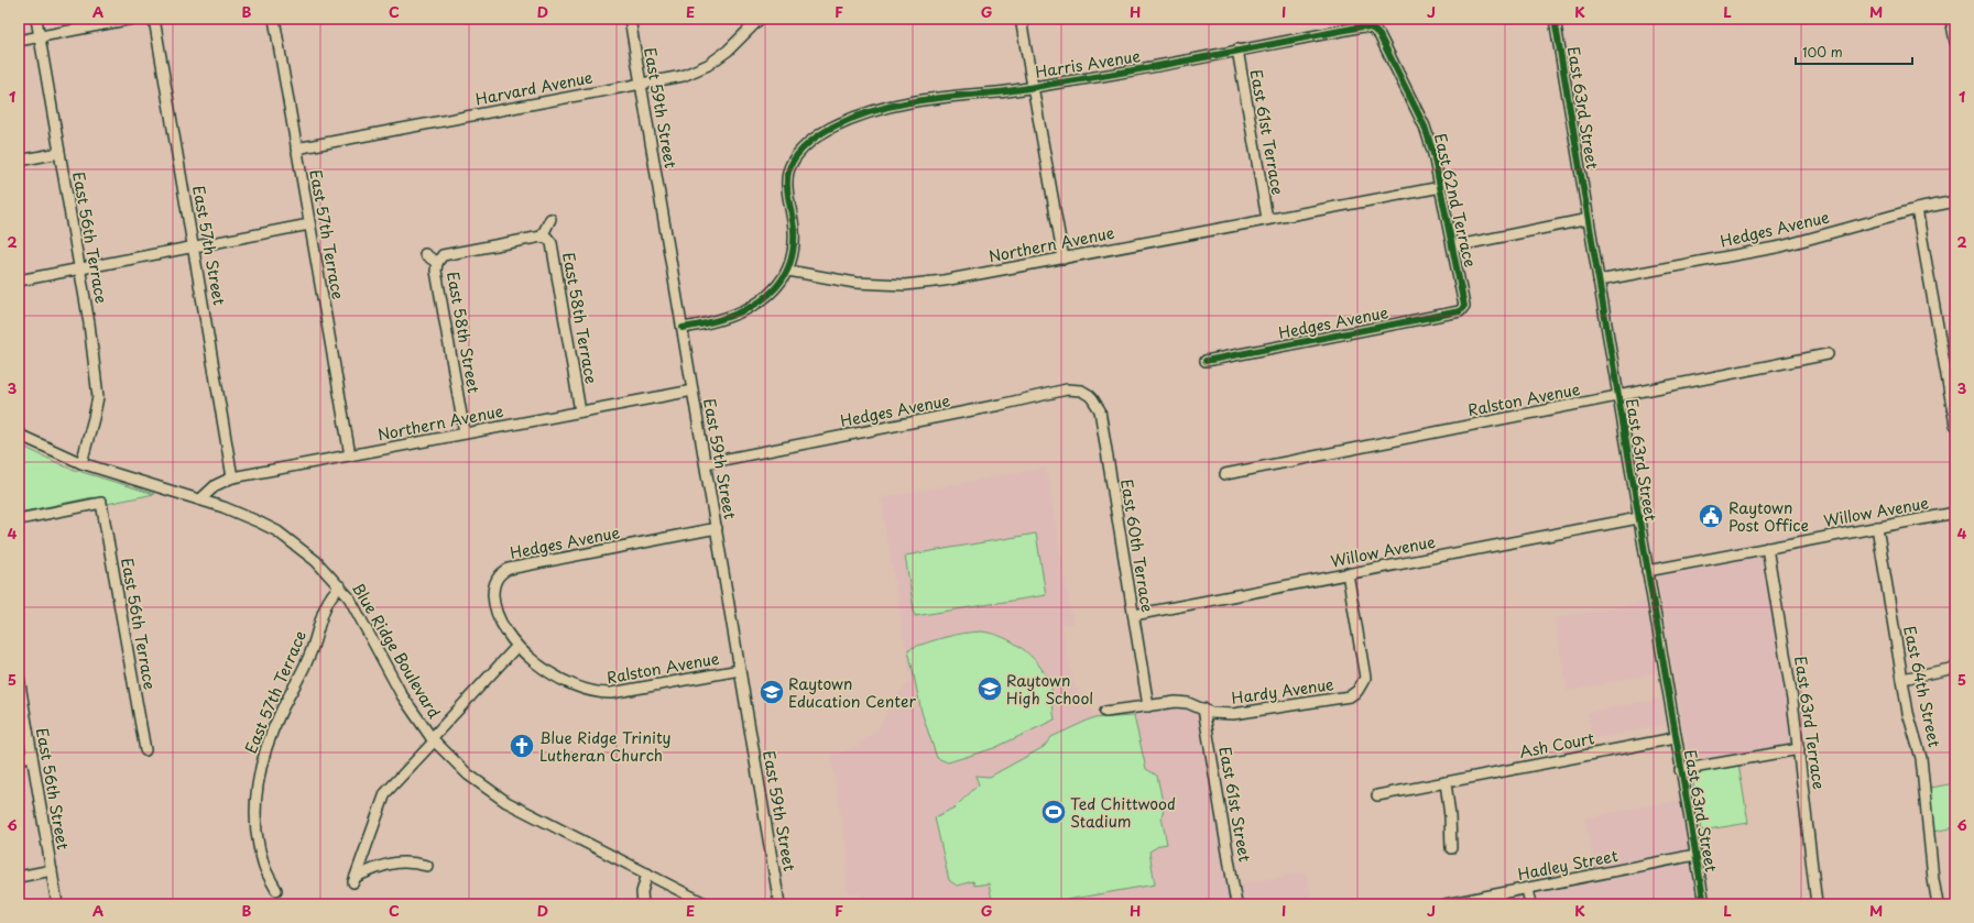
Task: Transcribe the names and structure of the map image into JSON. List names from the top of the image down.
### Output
{
  "streets": {
    "street": [
      "Harris Avenue",
      "Harvard Avenue",
      "East 59th Street",
      "East 63rd Street",
      "East 61st Terrace",
      "East 62nd Terrace",
      "Hedges Avenue",
      "East 57th Terrace",
      "East 56th Terrace",
      "Northern Avenue",
      "East 57th Street",
      "East 58th Terrace",
      "East 58th Street",
      "Ralston Avenue",
      "Willow Avenue",
      "East 60th Terrace",
      "Blue Ridge Boulevard",
      "East 64th Street",
      "Hardy Avenue",
      "East 63rd Terrace",
      "Ash Court",
      "East 56th Street",
      "East 61st Street",
      "Hadley Street"
    ]
  },
  "crossings": [
    ["Harris Avenue", "East 61st Terrace"],
    ["Harris Avenue", "East 62nd Terrace"],
    ["Harris Avenue", "Northern Avenue"],
    ["Harvard Avenue", "East 59th Street"],
    ["Harvard Avenue", "East 57th Terrace"],
    ["East 59th Street", "Hedges Avenue"],
    ["East 59th Street", "Northern Avenue"],
    ["East 59th Street", "Ralston Avenue"],
    ["East 63rd Street", "Hedges Avenue"],
    ["East 63rd Street", "Ralston Avenue"],
    ["East 63rd Street", "Willow Avenue"],
    ["East 63rd Street", "Ash Court"],
    ["East 63rd Street", "Hadley Street"],
    ["East 61st Terrace", "Northern Avenue"],
    ["East 62nd Terrace", "Hedges Avenue"],
    ["East 62nd Terrace", "Northern Avenue"],
    ["Hedges Avenue", "Ralston Avenue"],
    ["Hedges Avenue", "East 60th Terrace"],
    ["East 57th Terrace", "Northern Avenue"],
    ["East 57th Terrace", "Blue Ridge Boulevard"],
    ["East 56th Terrace", "Blue Ridge Boulevard"],
    ["Northern Avenue", "East 57th Street"],
    ["Northern Avenue", "East 58th Terrace"],
    ["Northern Avenue", "East 58th Street"],
    ["Northern Avenue", "Blue Ridge Boulevard"],
    ["Willow Avenue", "East 60th Terrace"],
    ["Willow Avenue", "East 64th Street"],
    ["Willow Avenue", "Hardy Avenue"],
    ["Willow Avenue", "East 63rd Terrace"],
    ["East 60th Terrace", "Hardy Avenue"],
    ["Hardy Avenue", "East 61st Street"]
  ],
  "places": {
    "public building": ["Raytown Post Office"],
    "school or university": ["Raytown High School", "Raytown Education Center"],
    "church": ["Blue Ridge Trinity Lutheran Church"],
    "sports": ["Ted Chittwood Stadium"]
  },
  "scale_bar": "100 m",
  "grid": {
    "columns": [
      "A",
      "B",
      "C",
      "D",
      "E",
      "F",
      "G",
      "H",
      "I",
      "J",
      "K",
      "L",
      "M"
    ],
    "rows": [
      "1",
      "2",
      "3",
      "4",
      "5",
      "6"
    ]
  }
}
